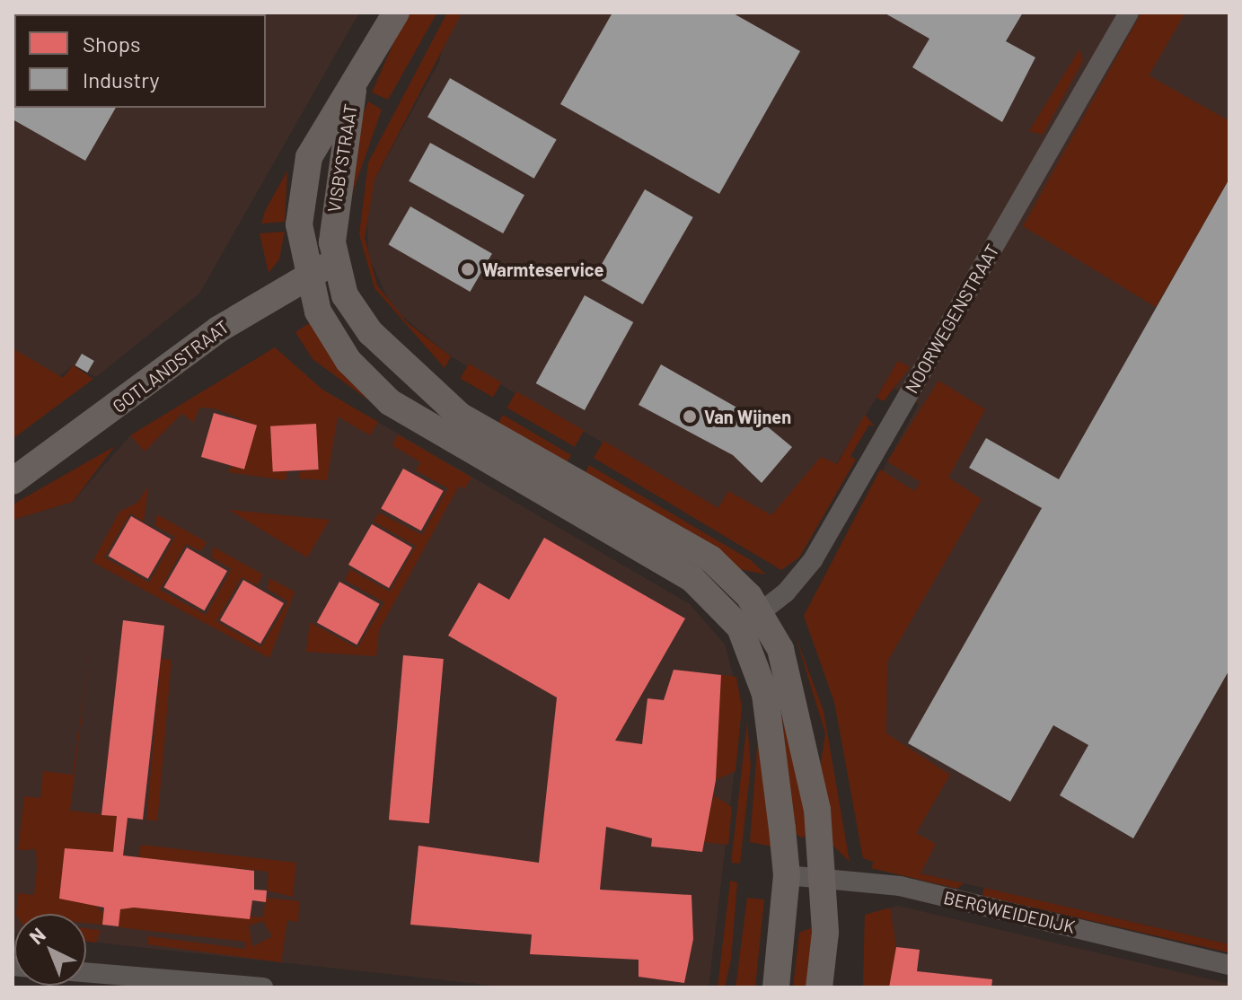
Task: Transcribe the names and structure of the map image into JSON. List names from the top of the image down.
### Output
{
  "streets": {
    "street": [
      "VISBYSTRAAT",
      "NOORWEGENSTRAAT",
      "GOTLANDSTRAAT",
      "BERGWEIDEDIJK"
    ]
  },
  "crossings": [
    ["VISBYSTRAAT", "NOORWEGENSTRAAT"],
    ["VISBYSTRAAT", "GOTLANDSTRAAT"]
  ],
  "places": ["Warmteservice", "Van Wijnen"],
  "legend": ["Shops", "Industry"],
  "north": "top left"
}
